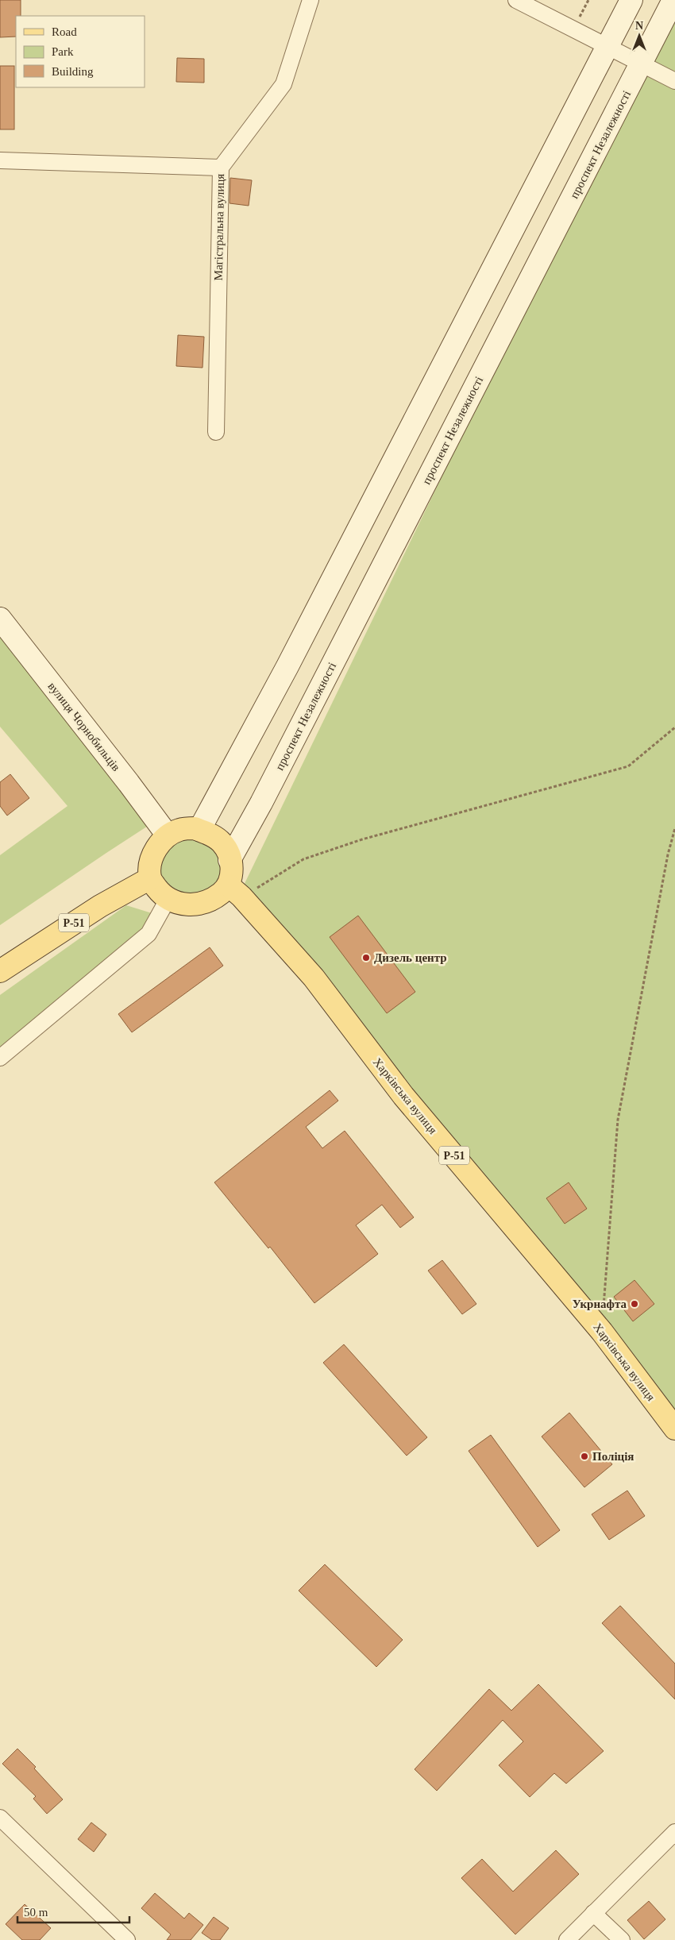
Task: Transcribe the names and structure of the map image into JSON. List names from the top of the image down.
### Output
{
  "streets": {
    "main road": ["Р-51", "Харківська вулиця"],
    "street": ["проспект Незалежності", "Магістральна вулиця", "вулиця Чорнобильців"]
  },
  "crossings": [
    ["проспект Незалежності", "вулиця Чорнобильців"],
    ["проспект Незалежності", "Р-51"],
    ["проспект Незалежності", "Харківська вулиця"],
    ["вулиця Чорнобильців", "Р-51"],
    ["вулиця Чорнобильців", "Харківська вулиця"],
    ["Р-51", "Харківська вулиця"]
  ],
  "places": ["Дизель центр", "Укрнафта", "Поліція"],
  "legend": ["Road", "Park", "Building"],
  "scale_bar": "50 m",
  "north": "top"
}
